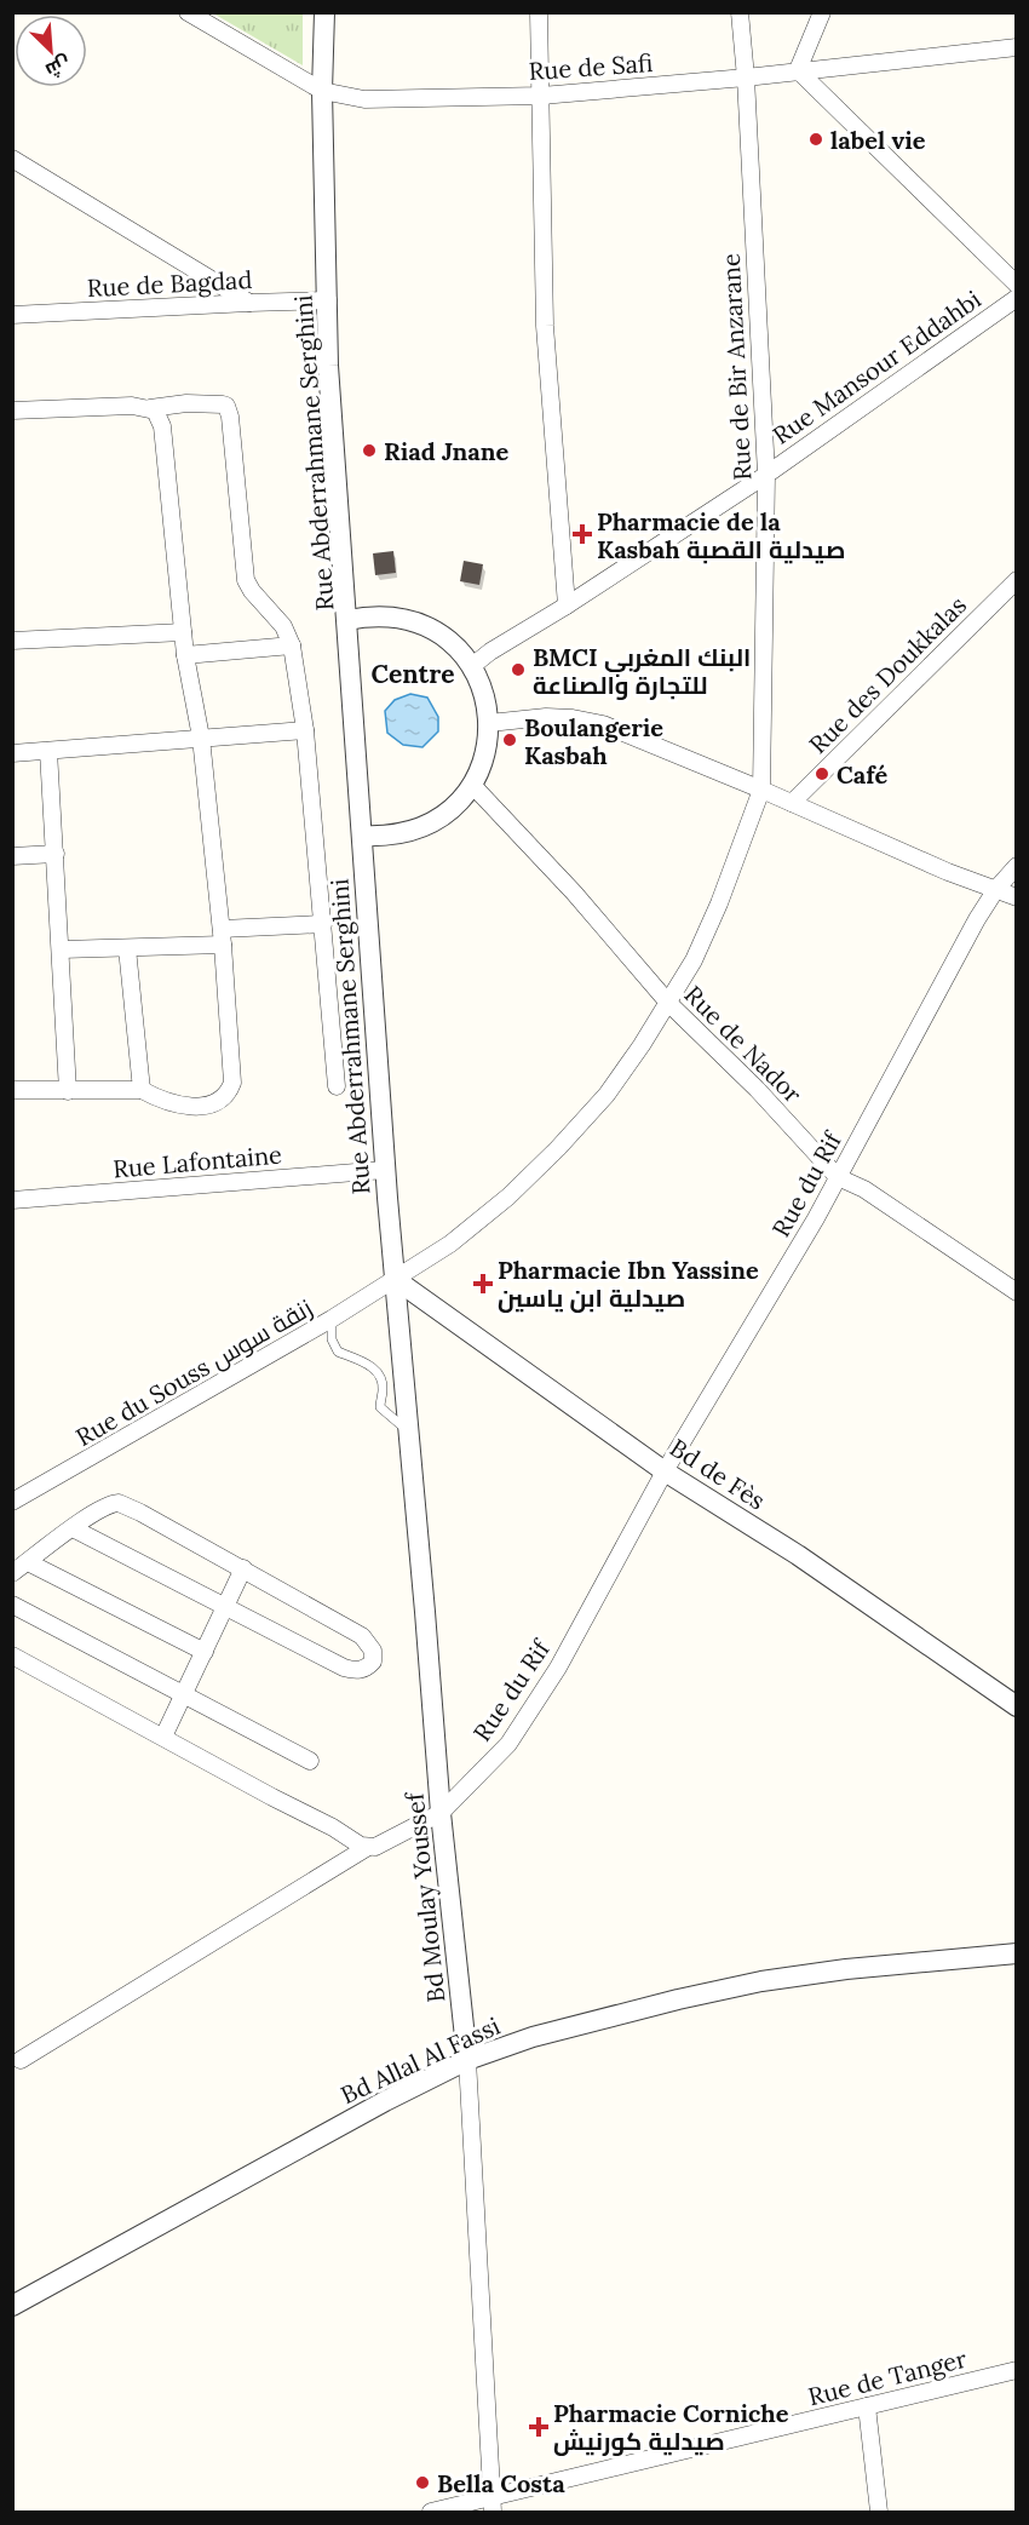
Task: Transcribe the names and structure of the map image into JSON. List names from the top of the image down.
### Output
{
  "streets": {
    "street": [
      "Rue de Safi",
      "Rue de Bagdad",
      "Rue de Bir Anzarane",
      "Rue Mansour Eddahbi",
      "Rue Abderrahmane Serghini",
      "Rue des Doukkalas",
      "Rue de Nador",
      "Rue Lafontaine",
      "Rue du Rif",
      "Rue du Souss زنقة سوس",
      "Bd de Fès",
      "Bd Moulay Youssef",
      "Bd Allal Al Fassi",
      "Rue de Tanger"
    ]
  },
  "crossings": [
    ["Rue de Safi", "Rue de Bir Anzarane"],
    ["Rue de Safi", "Rue Abderrahmane Serghini"],
    ["Rue de Bagdad", "Rue Abderrahmane Serghini"],
    ["Rue de Bir Anzarane", "Rue Mansour Eddahbi"],
    ["Rue de Bir Anzarane", "Rue Abderrahmane Serghini"],
    ["Rue de Bir Anzarane", "Rue de Nador"],
    ["Rue de Bir Anzarane", "Rue du Souss زنقة سوس"],
    ["Rue de Bir Anzarane", "Bd de Fès"],
    ["Rue de Bir Anzarane", "Bd Moulay Youssef"],
    ["Rue Mansour Eddahbi", "Rue Abderrahmane Serghini"],
    ["Rue Abderrahmane Serghini", "Rue de Nador"],
    ["Rue Abderrahmane Serghini", "Rue Lafontaine"],
    ["Rue Abderrahmane Serghini", "Rue du Souss زنقة سوس"],
    ["Rue Abderrahmane Serghini", "Bd de Fès"],
    ["Rue Abderrahmane Serghini", "Bd Moulay Youssef"],
    ["Rue de Nador", "Rue du Rif"],
    ["Rue du Rif", "Bd de Fès"],
    ["Rue du Rif", "Bd Moulay Youssef"],
    ["Rue du Souss زنقة سوس", "Bd de Fès"],
    ["Rue du Souss زنقة سوس", "Bd Moulay Youssef"],
    ["Bd de Fès", "Bd Moulay Youssef"],
    ["Bd Moulay Youssef", "Bd Allal Al Fassi"],
    ["Bd Moulay Youssef", "Rue de Tanger"]
  ],
  "districts": ["Centre"],
  "places": {
    "other": [
      "label vie",
      "Riad Jnane",
      "BMCI البنك المغربي للتجارة والصناعة",
      "Boulangerie Kasbah",
      "Café",
      "Bella Costa"
    ],
    "health": ["Pharmacie de la Kasbah صيدلية القصبة", "Pharmacie Ibn Yassine صيدلية ابن ياسين", "Pharmacie Corniche صيدلية كورنيش"]
  },
  "north": "bottom right"
}
